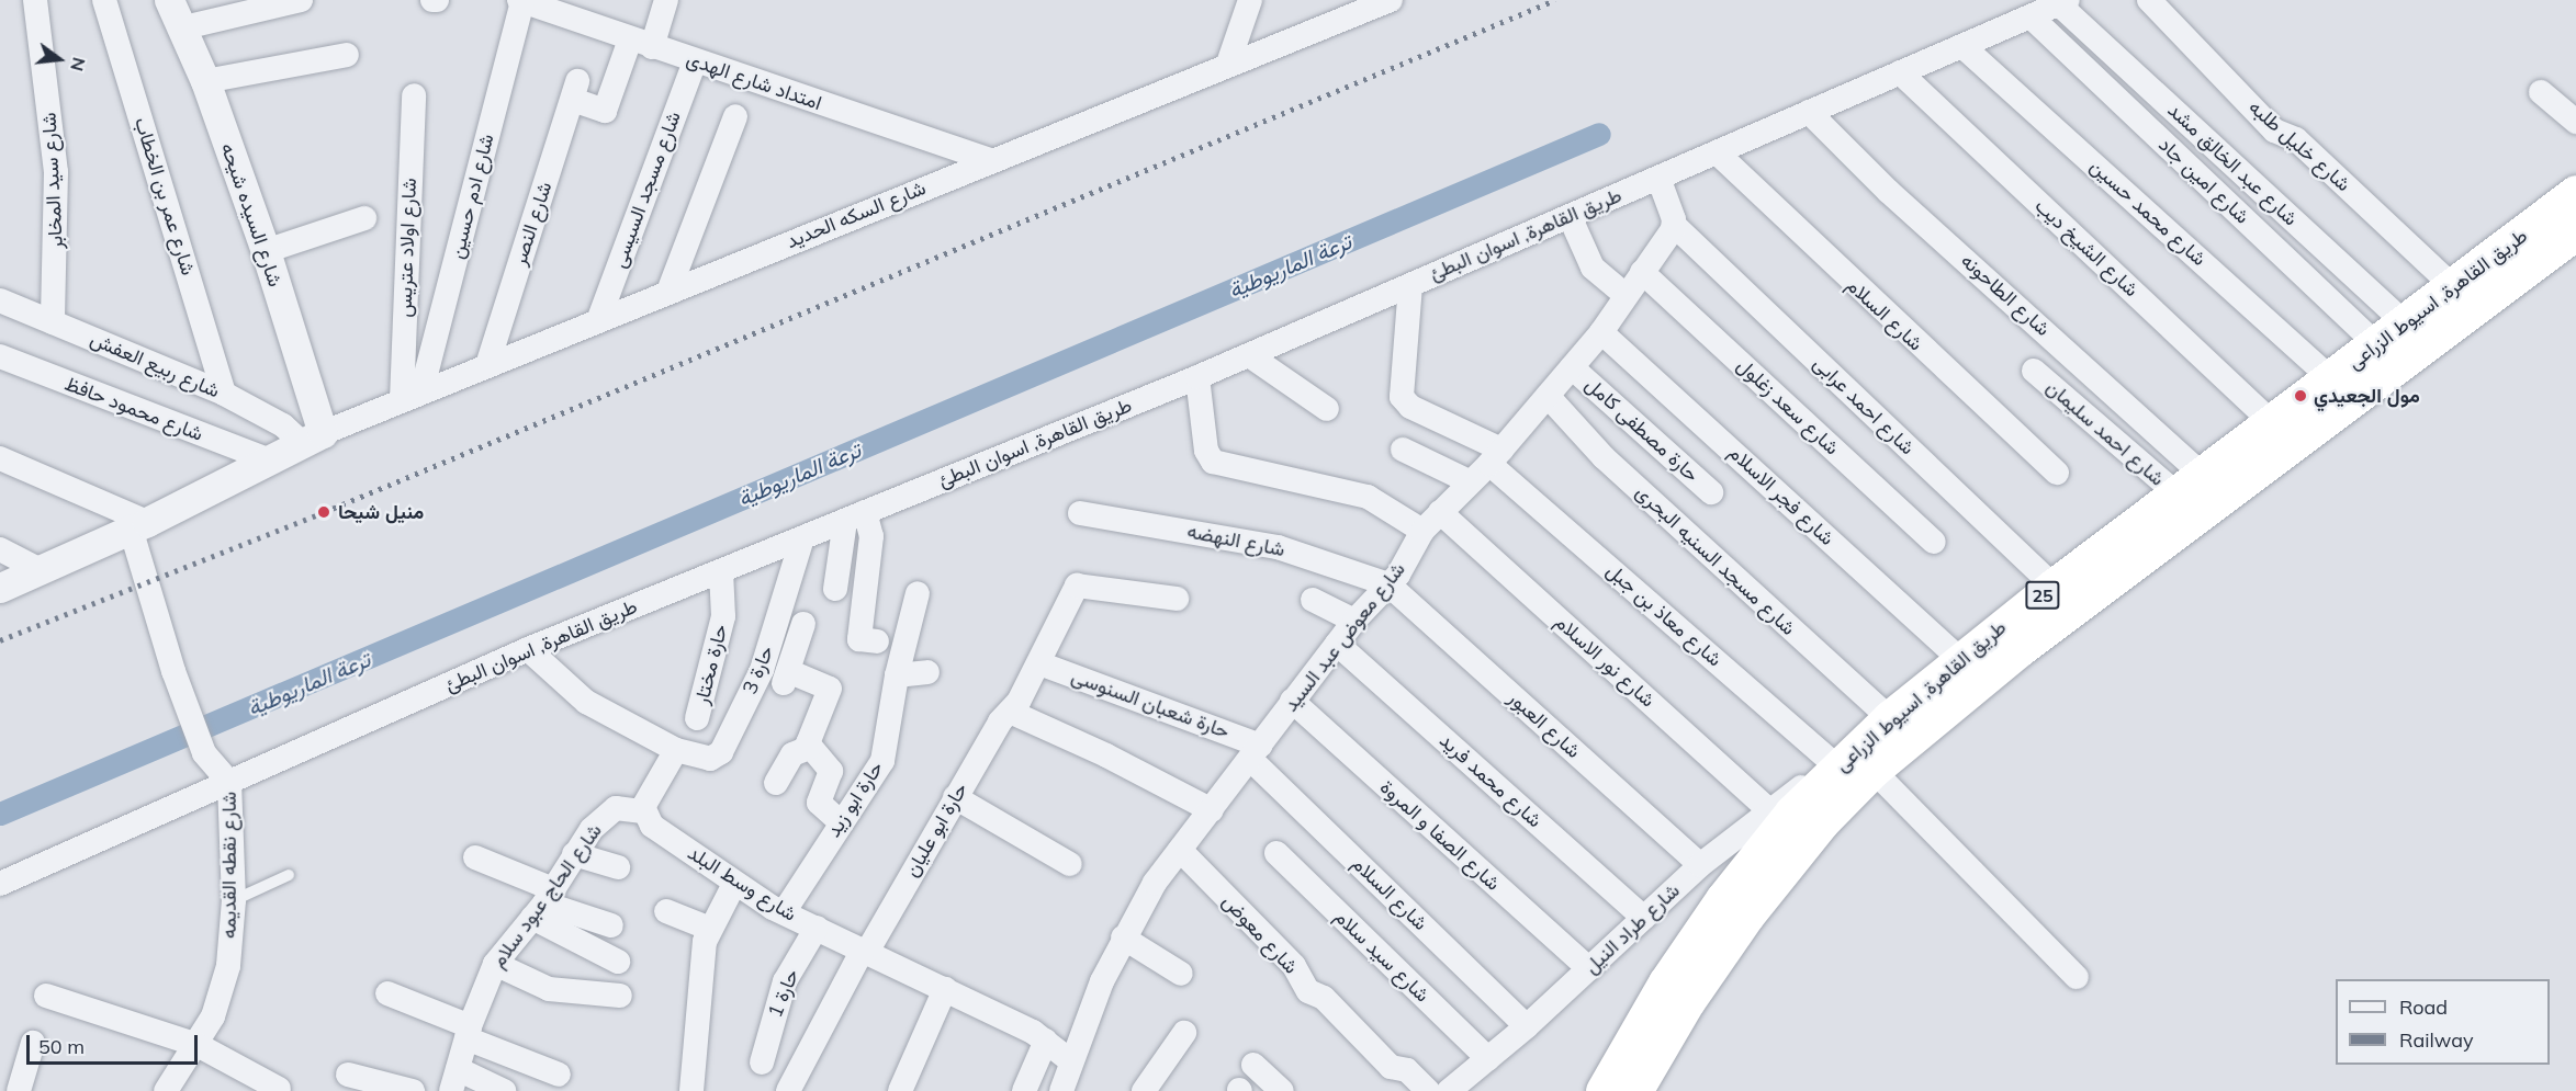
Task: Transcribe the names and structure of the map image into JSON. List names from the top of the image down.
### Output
{
  "streets": {
    "highway": ["طريق القاهرة, اسيوط الزراعى", "25"],
    "street": [
      "امتداد شارع الهدى",
      "شارع خليل طلبه",
      "شارع عبد الخالق مشد",
      "شارع سيد المخابر",
      "شارع امين جاد",
      "شارع مسجد السيسى",
      "شارع عمر بن الخطاب",
      "شارع ادم حسين",
      "شارع محمد حسين",
      "شارع السيده شيحه",
      "شارع السكه الحديد",
      "شارع النصر",
      "طريق القاهرة, اسوان البطئ",
      "شارع اولاد عتريس",
      "شارع الشيخ ديب",
      "شارع الطاحونه",
      "شارع السلام",
      "شارع ربيع العفش",
      "شارع احمد عرابى",
      "شارع سعد زغلول",
      "شارع محمود حافظ",
      "حارة مصطفى كامل",
      "شارع احمد سليمان",
      "شارع فجر الاسلام",
      "شارع النهضه",
      "شارع مسجد السنيه البحرى",
      "شارع معاذ بن جبل",
      "شارع معوض عبد السيد",
      "شارع نور الاسلام",
      "حارة مختار",
      "حارة 3",
      "حارة شعبان السنوسى",
      "شارع العبور",
      "شارع محمد فريد",
      "حارة ابو زيد",
      "حارة ابو عليان",
      "شارع الصفا و المروة",
      "شارع نقطه القديمه",
      "شارع وسط البلد",
      "شارع الحاج عبود سلام",
      "شارع طراد النيل",
      "شارع معوض",
      "شارع سيد سلام",
      "حارة 1"
    ]
  },
  "crossings": [
    ["امتداد شارع الهدى", "شارع مسجد السيسى"],
    ["امتداد شارع الهدى", "شارع ادم حسين"],
    ["امتداد شارع الهدى", "شارع السكه الحديد"],
    ["امتداد شارع الهدى", "شارع النصر"],
    ["شارع خليل طلبه", "طريق القاهرة, اسيوط الزراعى"],
    ["شارع عبد الخالق مشد", "شارع امين جاد"],
    ["شارع عبد الخالق مشد", "طريق القاهرة, اسوان البطئ"],
    ["شارع عبد الخالق مشد", "طريق القاهرة, اسيوط الزراعى"],
    ["شارع سيد المخابر", "شارع ربيع العفش"],
    ["شارع امين جاد", "طريق القاهرة, اسوان البطئ"],
    ["شارع امين جاد", "طريق القاهرة, اسيوط الزراعى"],
    ["شارع مسجد السيسى", "شارع السكه الحديد"],
    ["شارع عمر بن الخطاب", "شارع ربيع العفش"],
    ["شارع ادم حسين", "شارع السكه الحديد"],
    ["شارع ادم حسين", "شارع اولاد عتريس"],
    ["شارع محمد حسين", "طريق القاهرة, اسوان البطئ"],
    ["شارع محمد حسين", "طريق القاهرة, اسيوط الزراعى"],
    ["شارع السيده شيحه", "شارع السكه الحديد"],
    ["شارع السيده شيحه", "شارع ربيع العفش"],
    ["شارع السكه الحديد", "شارع النصر"],
    ["شارع السكه الحديد", "شارع اولاد عتريس"],
    ["شارع السكه الحديد", "شارع ربيع العفش"],
    ["طريق القاهرة, اسوان البطئ", "شارع الشيخ ديب"],
    ["طريق القاهرة, اسوان البطئ", "شارع الطاحونه"],
    ["طريق القاهرة, اسوان البطئ", "شارع السلام"],
    ["طريق القاهرة, اسوان البطئ", "شارع معاذ بن جبل"],
    ["طريق القاهرة, اسوان البطئ", "حارة مختار"],
    ["طريق القاهرة, اسوان البطئ", "حارة 3"],
    ["طريق القاهرة, اسوان البطئ", "شارع نقطه القديمه"],
    ["شارع الشيخ ديب", "طريق القاهرة, اسيوط الزراعى"],
    ["شارع الطاحونه", "طريق القاهرة, اسيوط الزراعى"],
    ["شارع الطاحونه", "شارع احمد سليمان"],
    ["طريق القاهرة, اسيوط الزراعى", "شارع احمد عرابى"],
    ["طريق القاهرة, اسيوط الزراعى", "شارع احمد سليمان"],
    ["طريق القاهرة, اسيوط الزراعى", "شارع فجر الاسلام"],
    ["طريق القاهرة, اسيوط الزراعى", "شارع مسجد السنيه البحرى"],
    ["طريق القاهرة, اسيوط الزراعى", "شارع معاذ بن جبل"],
    ["طريق القاهرة, اسيوط الزراعى", "شارع طراد النيل"],
    ["شارع السلام", "شارع معوض عبد السيد"],
    ["شارع السلام", "حارة شعبان السنوسى"],
    ["شارع السلام", "شارع طراد النيل"],
    ["شارع احمد عرابى", "شارع معوض عبد السيد"],
    ["شارع سعد زغلول", "شارع معوض عبد السيد"],
    ["حارة مصطفى كامل", "شارع معوض عبد السيد"],
    ["شارع فجر الاسلام", "شارع معوض عبد السيد"],
    ["شارع النهضه", "شارع معوض عبد السيد"],
    ["شارع النهضه", "شارع العبور"],
    ["شارع مسجد السنيه البحرى", "شارع معوض عبد السيد"],
    ["شارع معاذ بن جبل", "شارع معوض عبد السيد"],
    ["شارع معاذ بن جبل", "شارع طراد النيل"],
    ["شارع معوض عبد السيد", "شارع نور الاسلام"],
    ["شارع معوض عبد السيد", "حارة شعبان السنوسى"],
    ["شارع معوض عبد السيد", "شارع العبور"],
    ["شارع معوض عبد السيد", "شارع محمد فريد"],
    ["شارع معوض عبد السيد", "شارع الصفا و المروة"],
    ["شارع معوض عبد السيد", "شارع وسط البلد"],
    ["شارع معوض عبد السيد", "شارع معوض"],
    ["شارع نور الاسلام", "شارع طراد النيل"],
    ["حارة شعبان السنوسى", "حارة ابو عليان"],
    ["شارع العبور", "شارع طراد النيل"],
    ["شارع محمد فريد", "شارع طراد النيل"],
    ["حارة ابو زيد", "شارع وسط البلد"],
    ["حارة ابو عليان", "شارع وسط البلد"],
    ["شارع الصفا و المروة", "شارع طراد النيل"],
    ["شارع وسط البلد", "شارع الحاج عبود سلام"],
    ["شارع وسط البلد", "حارة 1"],
    ["شارع طراد النيل", "شارع سيد سلام"]
  ],
  "water": ["ترعة الماريوطية"],
  "places": ["مول الجعيدي", "منيل شيحا"],
  "legend": ["Road", "Railway"],
  "scale_bar": "50 m",
  "north": "right"
}
